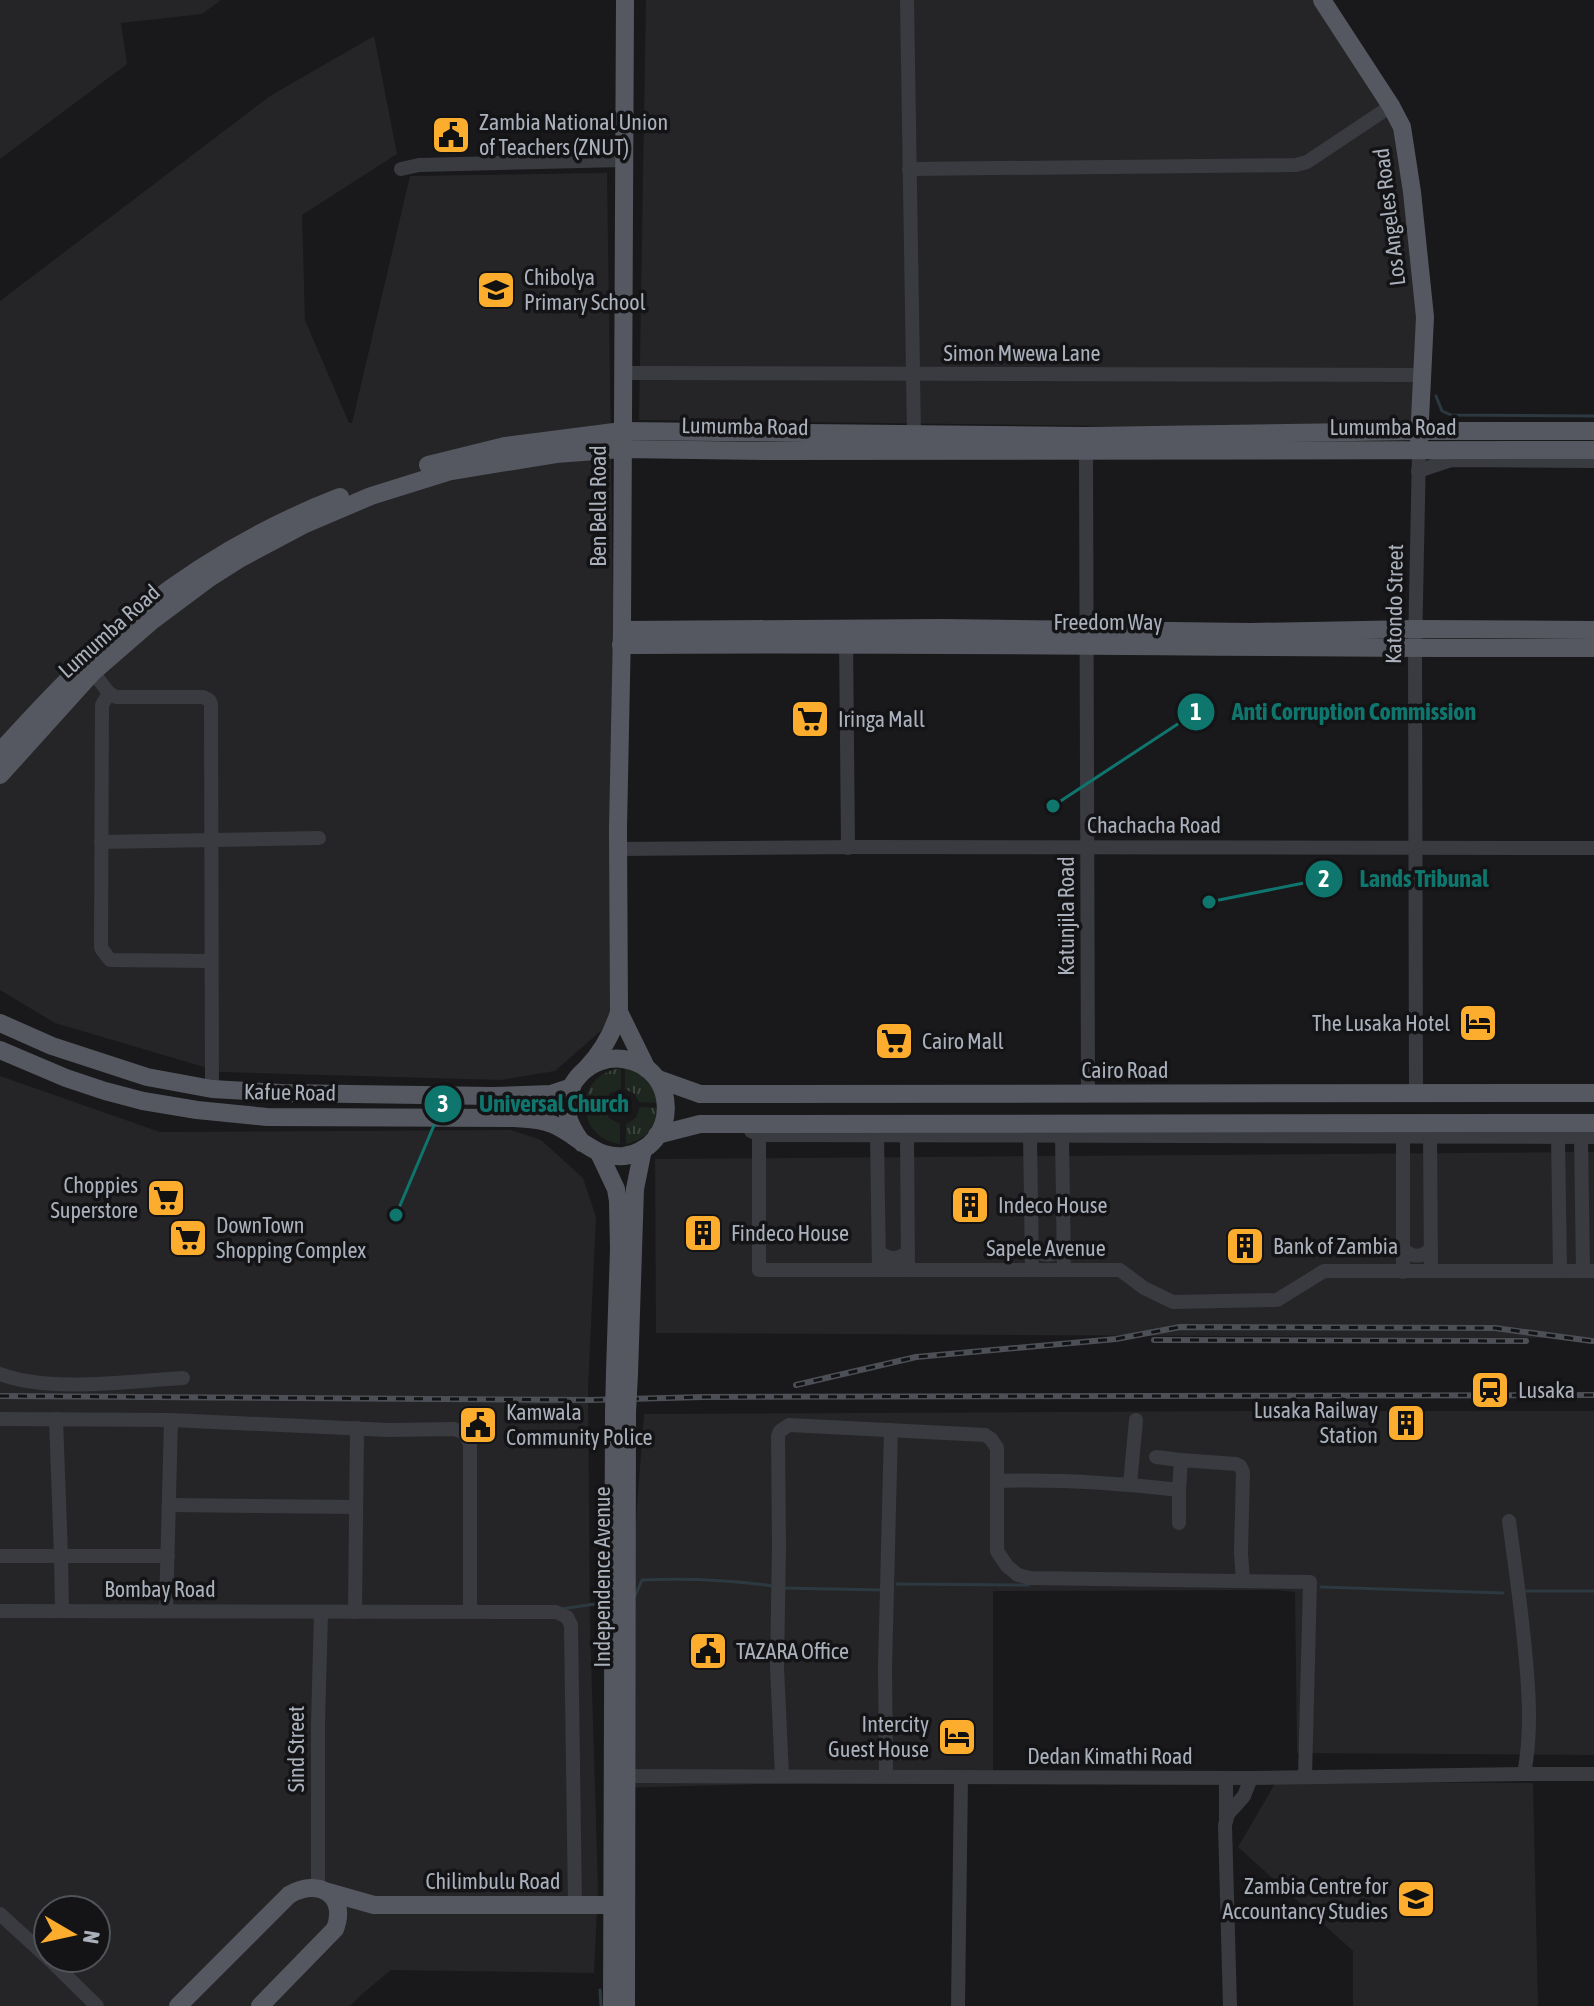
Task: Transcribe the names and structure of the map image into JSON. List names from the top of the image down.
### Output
{
  "streets": {
    "main road": [
      "Los Angeles Road",
      "Lumumba Road",
      "Ben Bella Road",
      "Freedom Way",
      "Cairo Road",
      "Kafue Road",
      "Independence Avenue",
      "Chilimbulu Road"
    ],
    "street": [
      "Simon Mwewa Lane",
      "Katondo Street",
      "Chachacha Road",
      "Katunjila Road",
      "Sapele Avenue",
      "Bombay Road",
      "Sind Street",
      "Dedan Kimathi Road"
    ]
  },
  "crossings": [
    ["Los Angeles Road", "Simon Mwewa Lane"],
    ["Los Angeles Road", "Lumumba Road"],
    ["Los Angeles Road", "Katondo Street"],
    ["Simon Mwewa Lane", "Ben Bella Road"],
    ["Lumumba Road", "Ben Bella Road"],
    ["Lumumba Road", "Katondo Street"],
    ["Lumumba Road", "Katunjila Road"],
    ["Ben Bella Road", "Freedom Way"],
    ["Ben Bella Road", "Chachacha Road"],
    ["Ben Bella Road", "Cairo Road"],
    ["Ben Bella Road", "Kafue Road"],
    ["Ben Bella Road", "Independence Avenue"],
    ["Katondo Street", "Freedom Way"],
    ["Katondo Street", "Chachacha Road"],
    ["Katondo Street", "Cairo Road"],
    ["Freedom Way", "Katunjila Road"],
    ["Chachacha Road", "Katunjila Road"],
    ["Katunjila Road", "Cairo Road"],
    ["Cairo Road", "Kafue Road"],
    ["Cairo Road", "Independence Avenue"],
    ["Kafue Road", "Independence Avenue"],
    ["Independence Avenue", "Dedan Kimathi Road"],
    ["Independence Avenue", "Chilimbulu Road"],
    ["Bombay Road", "Sind Street"],
    ["Bombay Road", "Chilimbulu Road"],
    ["Sind Street", "Chilimbulu Road"]
  ],
  "places": {
    "public building": ["Zambia National Union of Teachers (ZNUT)", "Kamwala Community Police", "TAZARA Office"],
    "school or university": ["Chibolya Primary School", "Zambia Centre for Accountancy Studies"],
    "supermarket": [
      "Iringa Mall",
      "Cairo Mall",
      "Choppies Superstore",
      "DownTown Shopping Complex"
    ],
    "other": ["Anti Corruption Commission", "Lands Tribunal", "Universal Church"],
    "hotel": ["The Lusaka Hotel", "Intercity Guest House"],
    "building": [
      "Indeco House",
      "Findeco House",
      "Bank of Zambia",
      "Lusaka Railway Station"
    ],
    "station": ["Lusaka"]
  },
  "north": "right"
}
